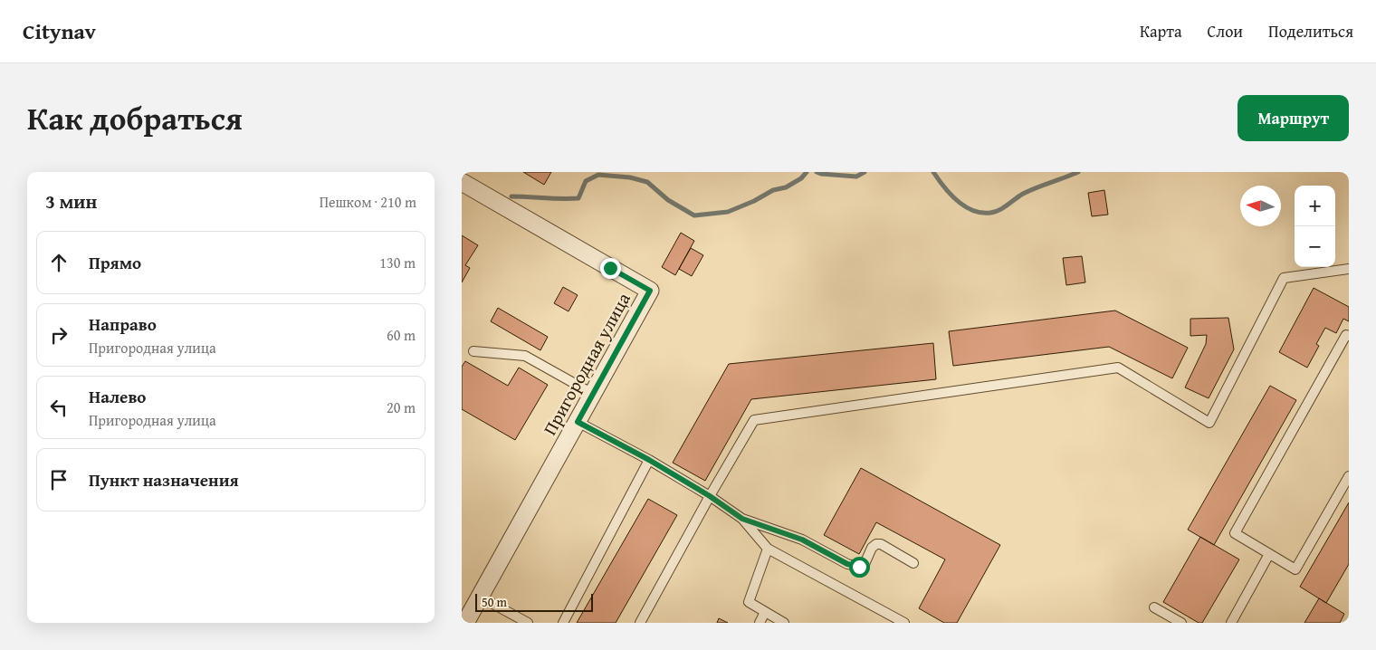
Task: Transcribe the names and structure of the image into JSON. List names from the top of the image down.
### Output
{
  "streets": {
    "street": ["Пригородная улица"]
  },
  "scale_bar": "50 m",
  "north": "left",
  "page": {
    "header": "Citynav",
    "nav": ["Карта", "Слои", "Поделиться"],
    "title": "Как добраться",
    "buttons": "Маршрут",
    "heading": ["3 мин", "Пешком · 210 m"],
    "map_buttons": ["+", "−"],
    "list": [
      ["Прямо", "130 m"],
      ["Направо", "Пригородная улица", "60 m"],
      ["Налево", "Пригородная улица", "20 m"],
      "Пункт назначения"
    ],
    "scale": "50 m"
  }
}
